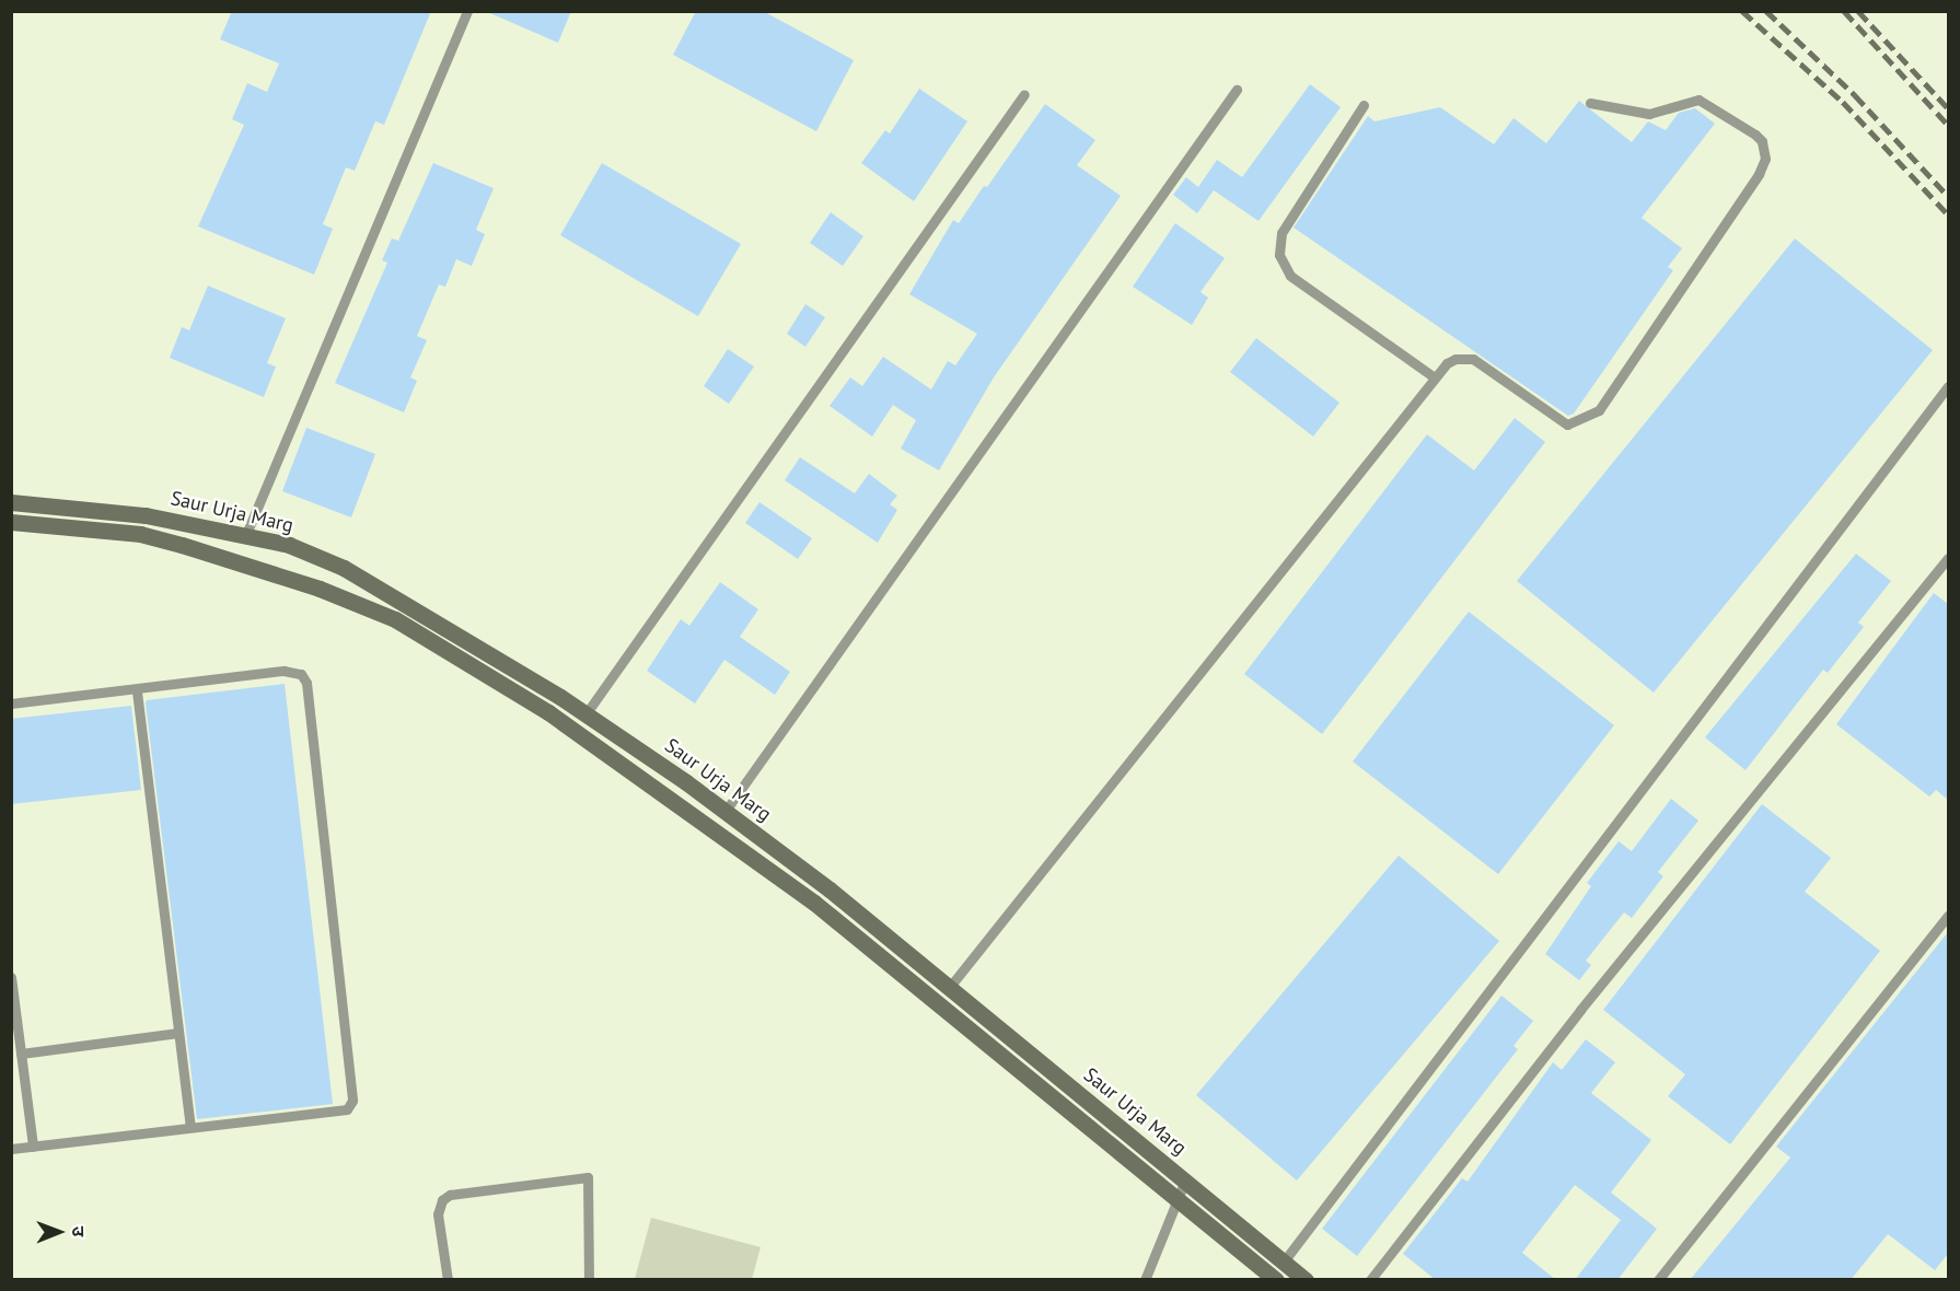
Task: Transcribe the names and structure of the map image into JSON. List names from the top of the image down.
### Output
{
  "streets": {
    "street": ["Saur Urja Marg"]
  },
  "north": "right"
}
